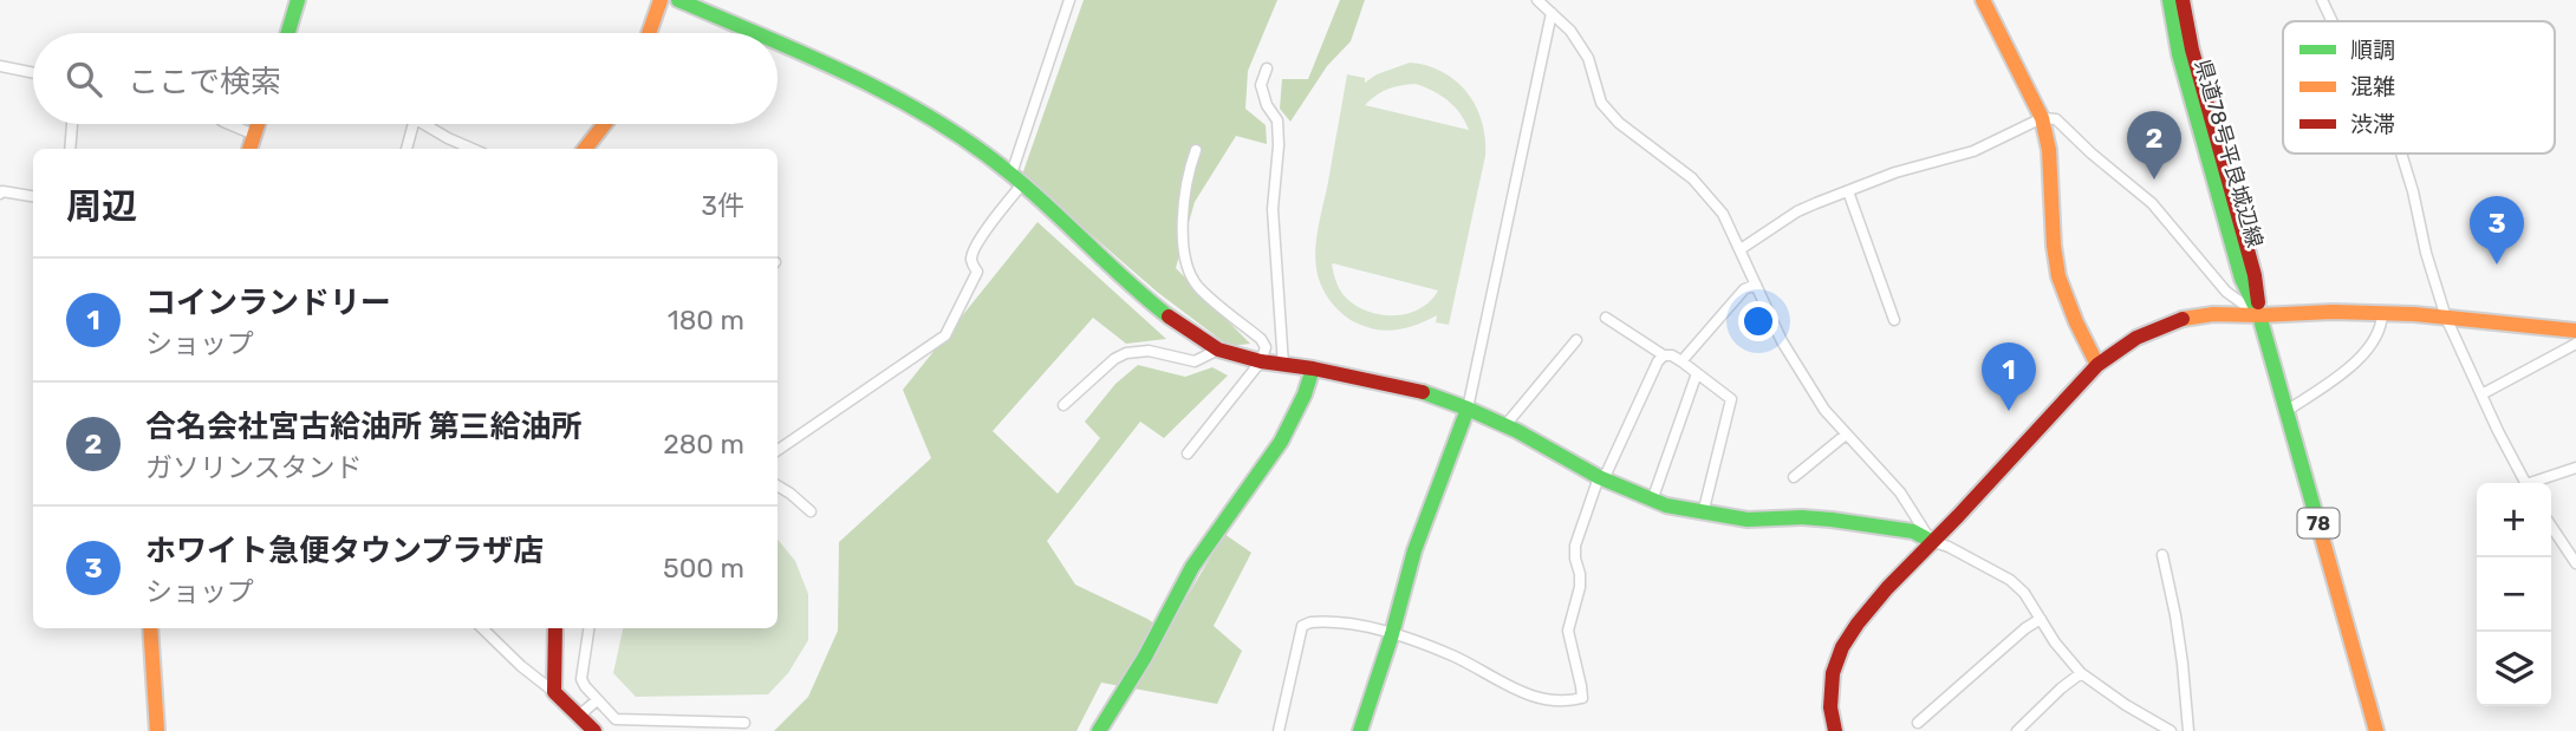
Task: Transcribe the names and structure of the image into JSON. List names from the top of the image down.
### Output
{
  "streets": {
    "street": ["県道78号平良城辺線", "78"]
  },
  "legend": ["順調", "混雑", "渋滞"],
  "page": {
    "search": "ここで検索",
    "pins": ["2", "3", "1"],
    "heading": ["周辺", "3件"],
    "list": [
      {
        "mark": "1",
        "name": "コインランドリー",
        "note": "ショップ",
        "value": "180 m"
      },
      {
        "mark": "2",
        "name": "合名会社宮古給油所 第三給油所",
        "note": "ガソリンスタンド",
        "value": "280 m"
      },
      {
        "mark": "3",
        "name": "ホワイト急便タウンプラザ店",
        "note": "ショップ",
        "value": "500 m"
      }
    ],
    "map_buttons": ["+", "−"]
  }
}
